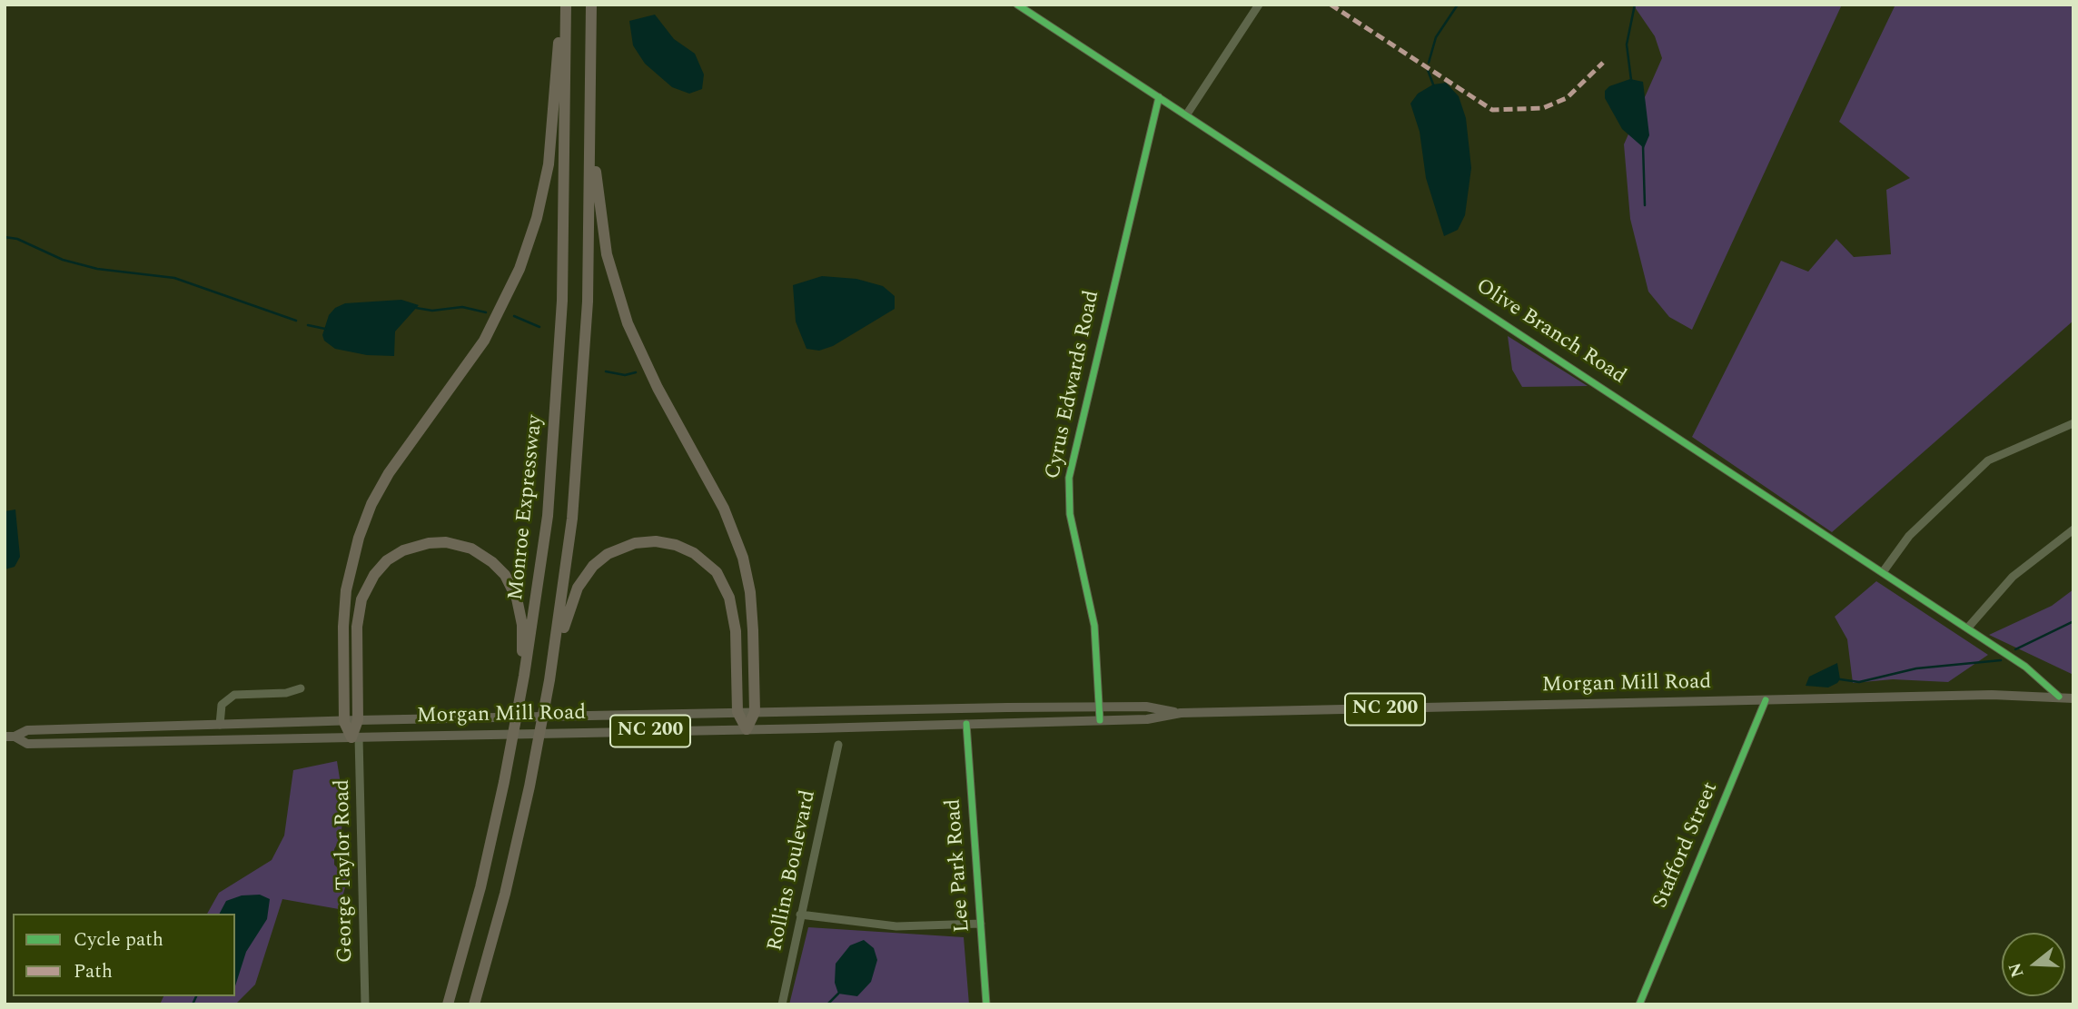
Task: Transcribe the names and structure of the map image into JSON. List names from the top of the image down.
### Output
{
  "streets": {
    "highway": ["Monroe Expressway"],
    "main road": ["Morgan Mill Road", "NC 200"],
    "street": [
      "Olive Branch Road",
      "Cyrus Edwards Road",
      "Stafford Street",
      "Lee Park Road",
      "George Taylor Road",
      "Rollins Boulevard"
    ]
  },
  "crossings": [
    ["Olive Branch Road", "Cyrus Edwards Road"],
    ["Olive Branch Road", "Morgan Mill Road"],
    ["Cyrus Edwards Road", "Morgan Mill Road"],
    ["Morgan Mill Road", "Stafford Street"],
    ["Morgan Mill Road", "Lee Park Road"],
    ["Morgan Mill Road", "George Taylor Road"]
  ],
  "legend": ["Cycle path", "Path"],
  "north": "left"
}
